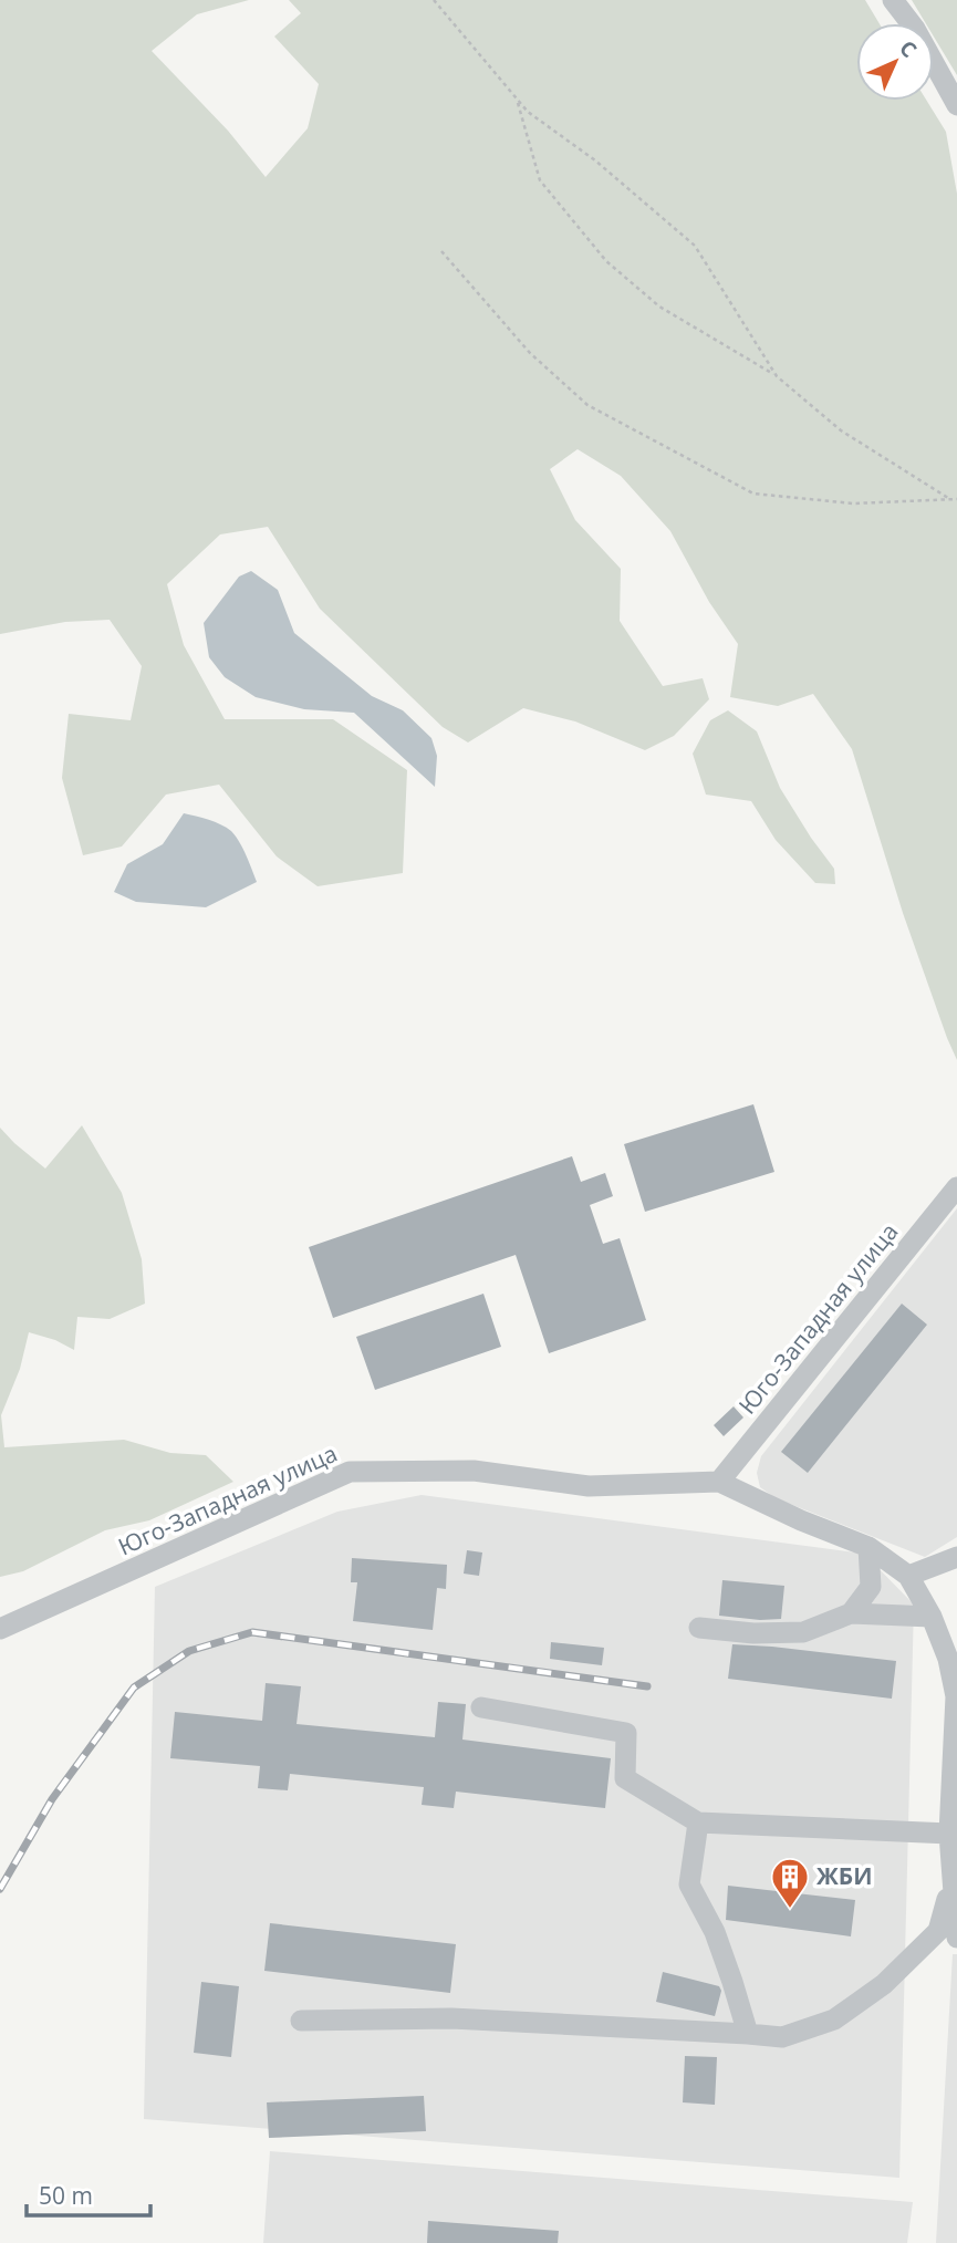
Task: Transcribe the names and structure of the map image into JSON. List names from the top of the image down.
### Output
{
  "streets": {
    "street": ["Юго-Западная улица"]
  },
  "places": {
    "building": ["ЖБИ"]
  },
  "scale_bar": "50 m",
  "north": "top right"
}
